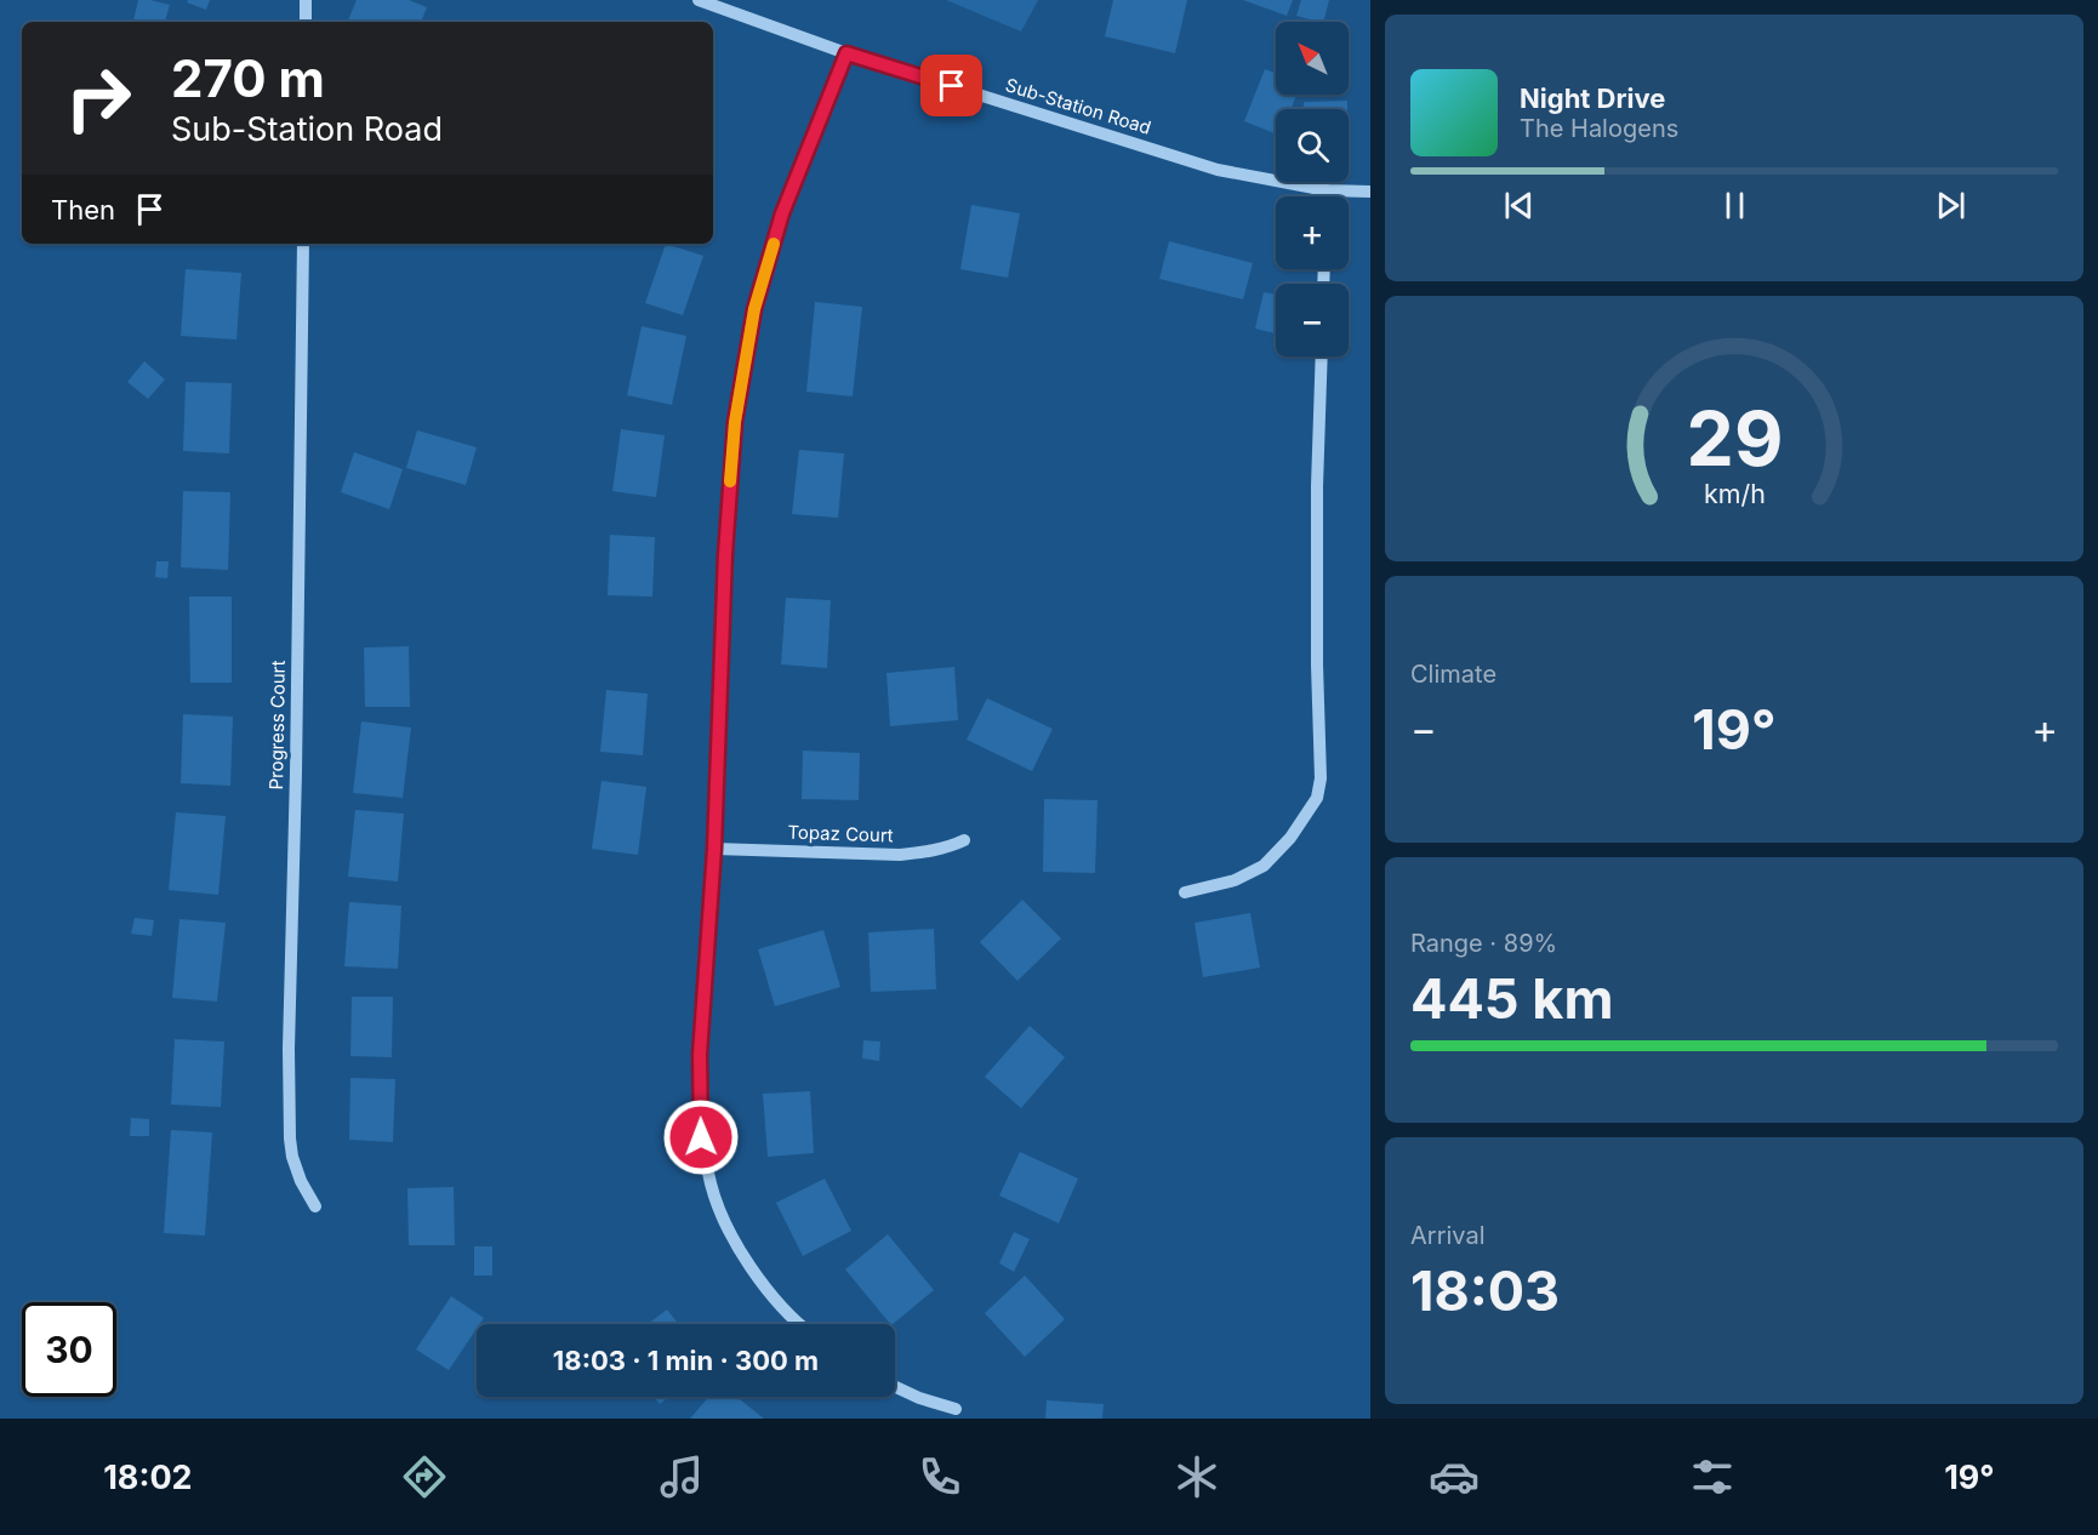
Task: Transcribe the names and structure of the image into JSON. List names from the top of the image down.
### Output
{
  "streets": {
    "street": ["Sub-Station Road", "Progress Court", "Topaz Court"]
  },
  "north": "top left",
  "page": {
    "map_buttons": ["+", "−"],
    "turn": ["270 m", "Sub-Station Road"],
    "song": ["Night Drive", "The Halogens"],
    "then": "Then",
    "tile": [
      "Climate",
      ["Range · 89%", "445 km"],
      ["Arrival", "18:03"]
    ],
    "heat": ["−", "19°", "+"],
    "limit": "30",
    "trip": "18:03 · 1 min · 300 m",
    "tabs": ["18:02", "19°"],
    "gauge": ["29", "km/h"]
  }
}
